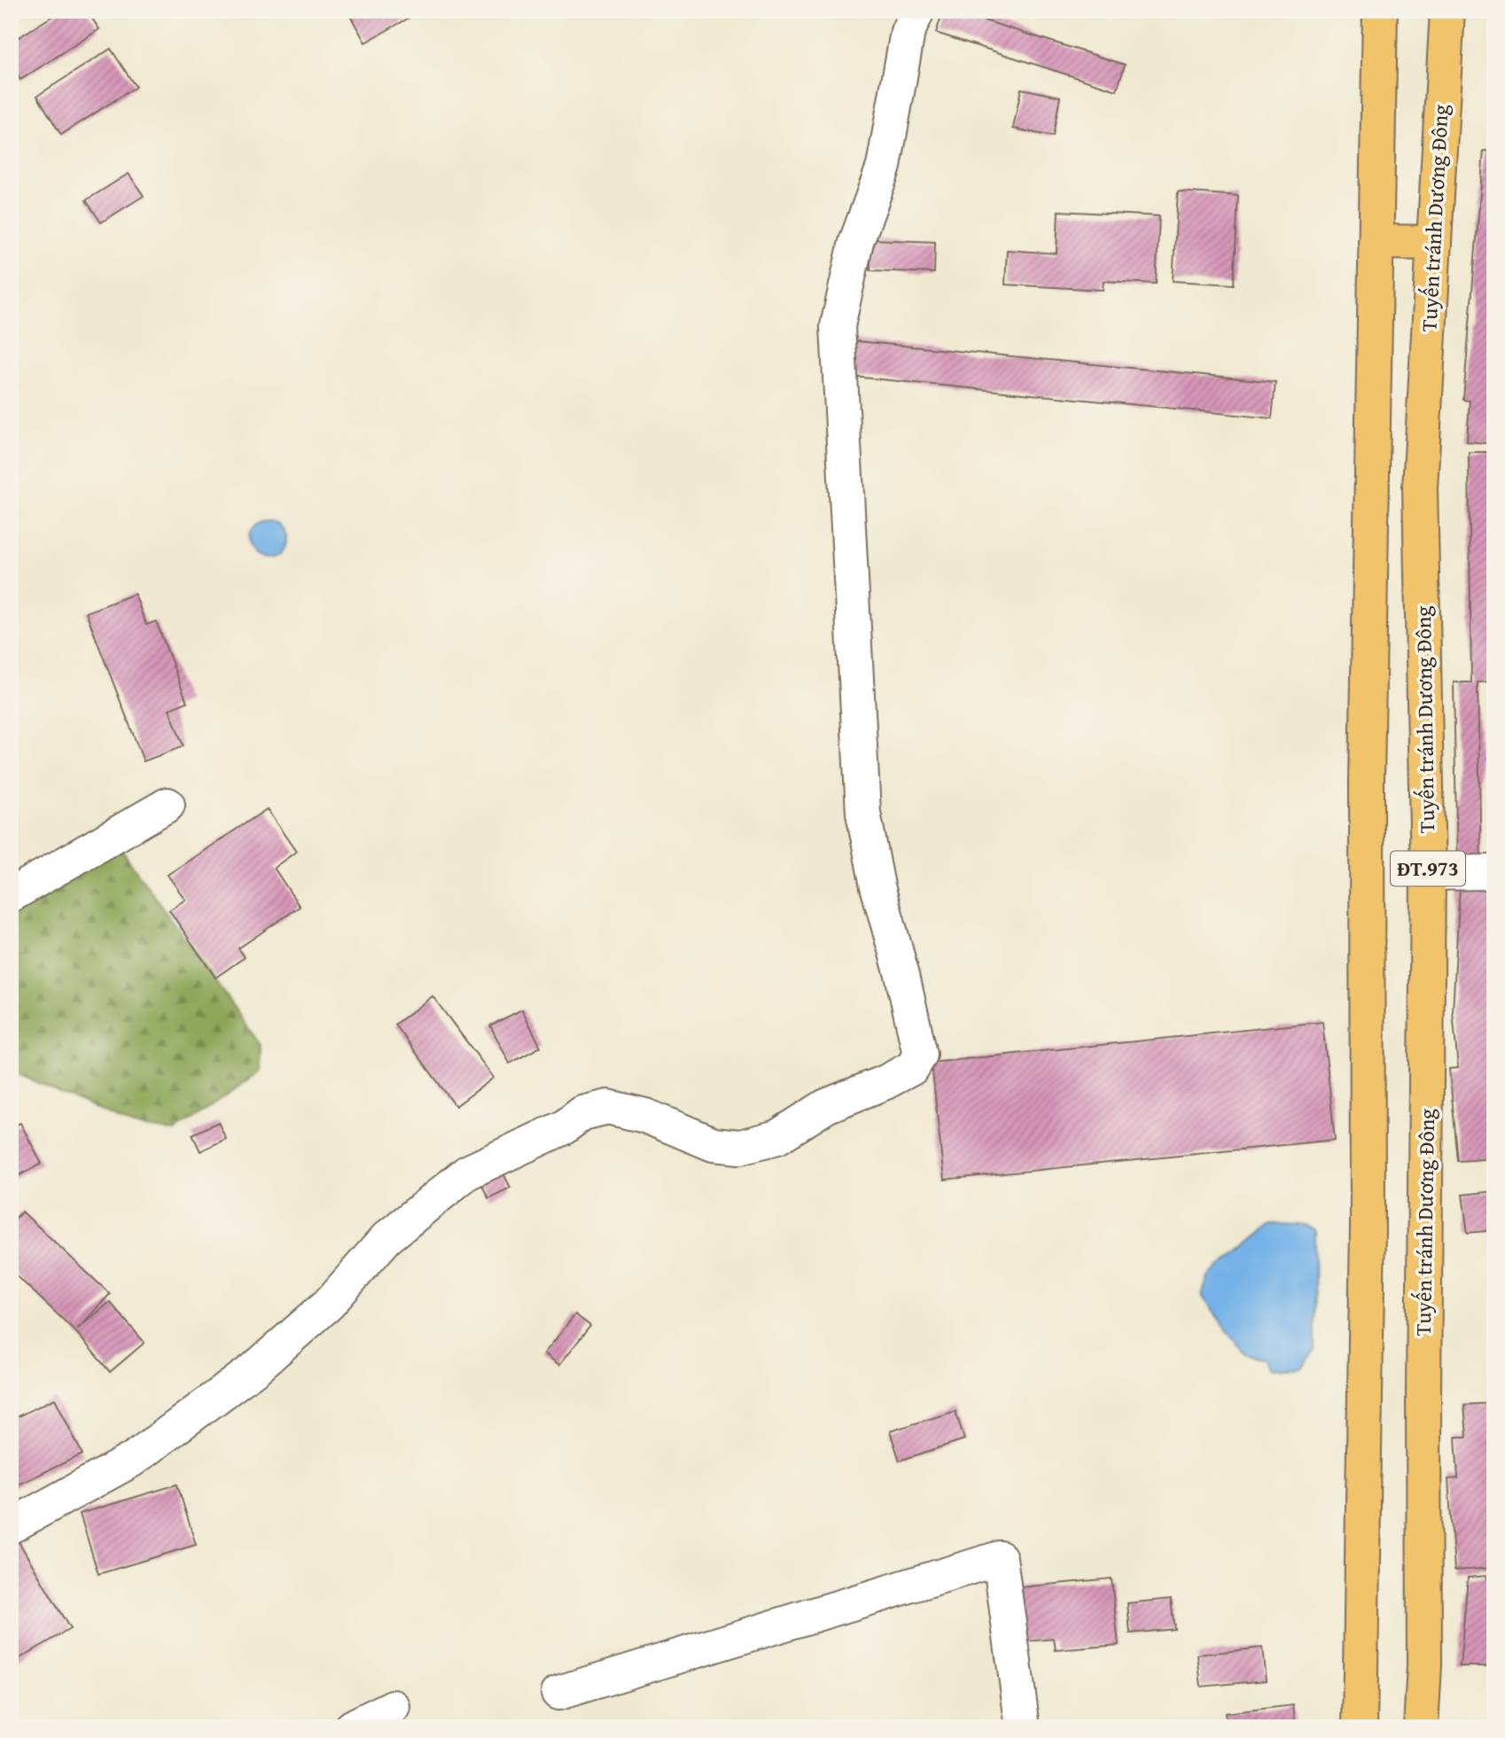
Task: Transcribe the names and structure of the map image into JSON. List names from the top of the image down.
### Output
{
  "streets": {
    "main road": ["Tuyến tránh Dương Đông", "ĐT.973"]
  }
}
